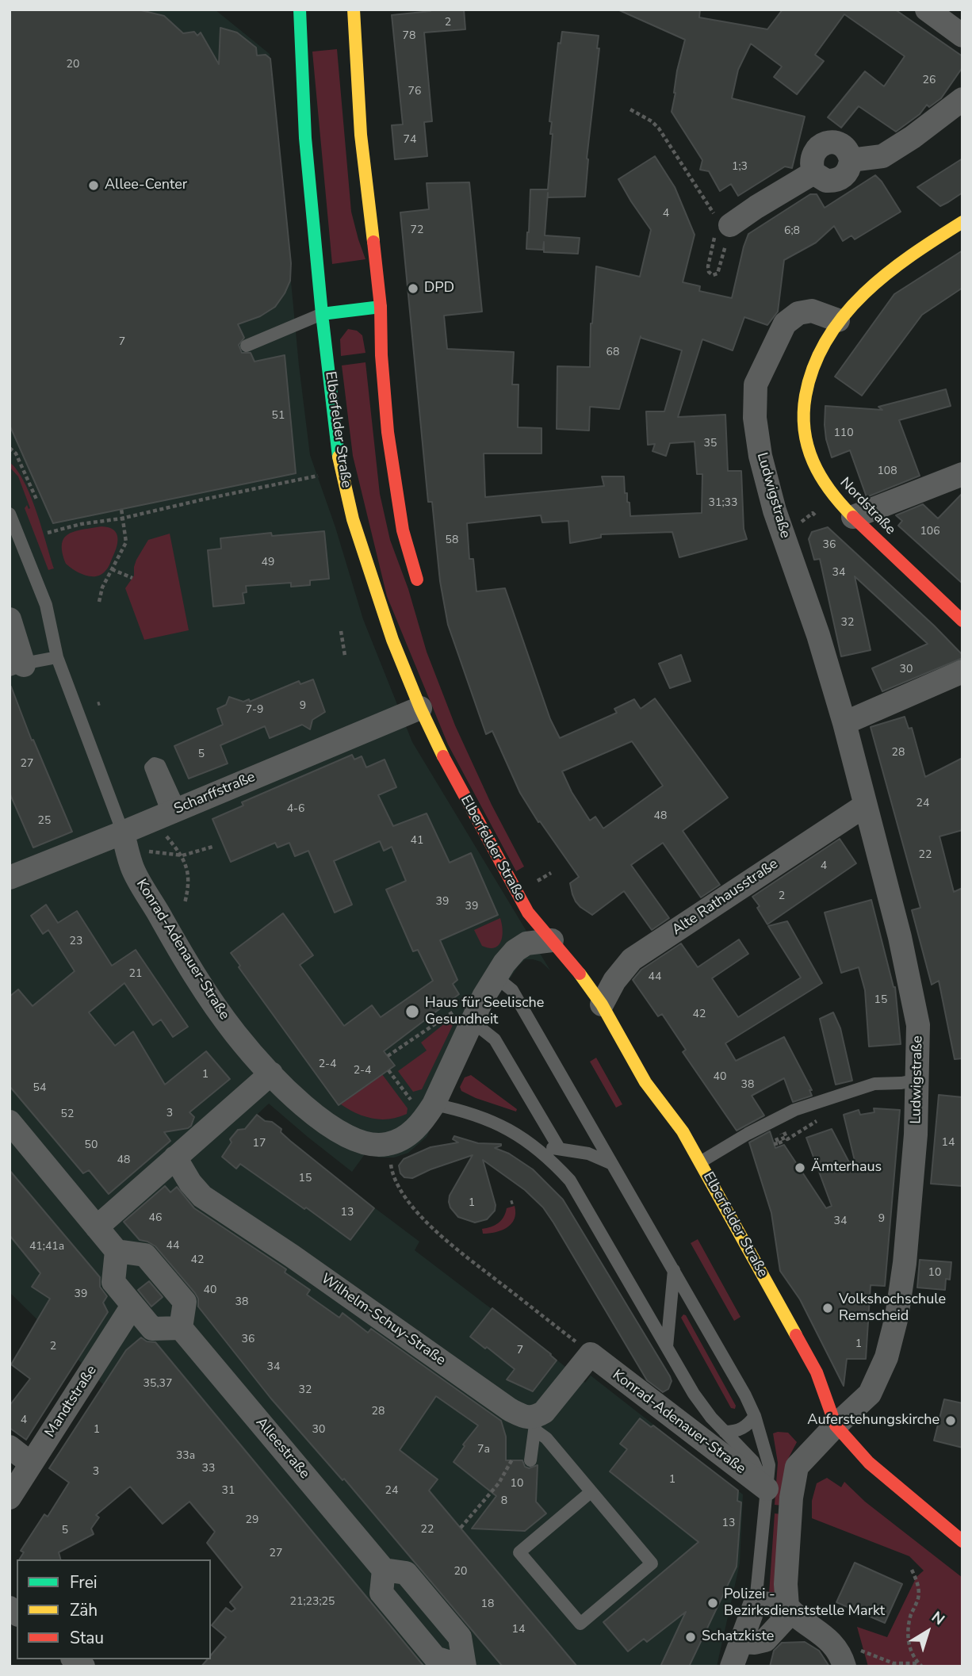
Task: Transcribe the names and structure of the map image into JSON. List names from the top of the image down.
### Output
{
  "streets": {
    "main road": ["Elberfelder Straße", "Nordstraße"],
    "street": [
      "Ludwigstraße",
      "Scharffstraße",
      "Alte Rathausstraße",
      "Konrad-Adenauer-Straße",
      "Wilhelm-Schuy-Straße",
      "Mandtstraße",
      "Alleestraße"
    ]
  },
  "crossings": [
    ["Elberfelder Straße", "Ludwigstraße"],
    ["Elberfelder Straße", "Scharffstraße"],
    ["Elberfelder Straße", "Alte Rathausstraße"],
    ["Ludwigstraße", "Nordstraße"],
    ["Ludwigstraße", "Alte Rathausstraße"],
    ["Scharffstraße", "Konrad-Adenauer-Straße"]
  ],
  "places": [
    "Allee-Center",
    "DPD",
    "Haus für Seelische Gesundheit",
    "Ämterhaus",
    "Volkshochschule Remscheid",
    "Auferstehungskirche",
    "Polizei - Bezirksdienststelle Markt",
    "Schatzkiste"
  ],
  "house_numbers": [
    "2",
    "78",
    "20",
    "26",
    "76",
    "74",
    "1;3",
    "4",
    "72",
    "6;8",
    "7",
    "68",
    "51",
    "110",
    "35",
    "108",
    "31;33",
    "106",
    "58",
    "36",
    "49",
    "34",
    "32",
    "30",
    "9",
    "7-9",
    "28",
    "5",
    "27",
    "24",
    "4-6",
    "48",
    "25",
    "41",
    "22",
    "4",
    "2",
    "39",
    "39",
    "23",
    "21",
    "44",
    "15",
    "42",
    "2-4",
    "2-4",
    "1",
    "40",
    "38",
    "54",
    "3",
    "52",
    "14",
    "17",
    "50",
    "48",
    "15",
    "1",
    "13",
    "46",
    "9",
    "34",
    "44",
    "41;41a",
    "42",
    "10",
    "40",
    "39",
    "38",
    "36",
    "1",
    "2",
    "7",
    "34",
    "35,37",
    "32",
    "28",
    "4",
    "1",
    "30",
    "7a",
    "33a",
    "33",
    "3",
    "1",
    "10",
    "31",
    "24",
    "8",
    "29",
    "13",
    "22",
    "5",
    "27",
    "20",
    "21;23;25",
    "18",
    "14"
  ],
  "legend": ["Frei", "Zäh", "Stau"],
  "north": "top right"
}
